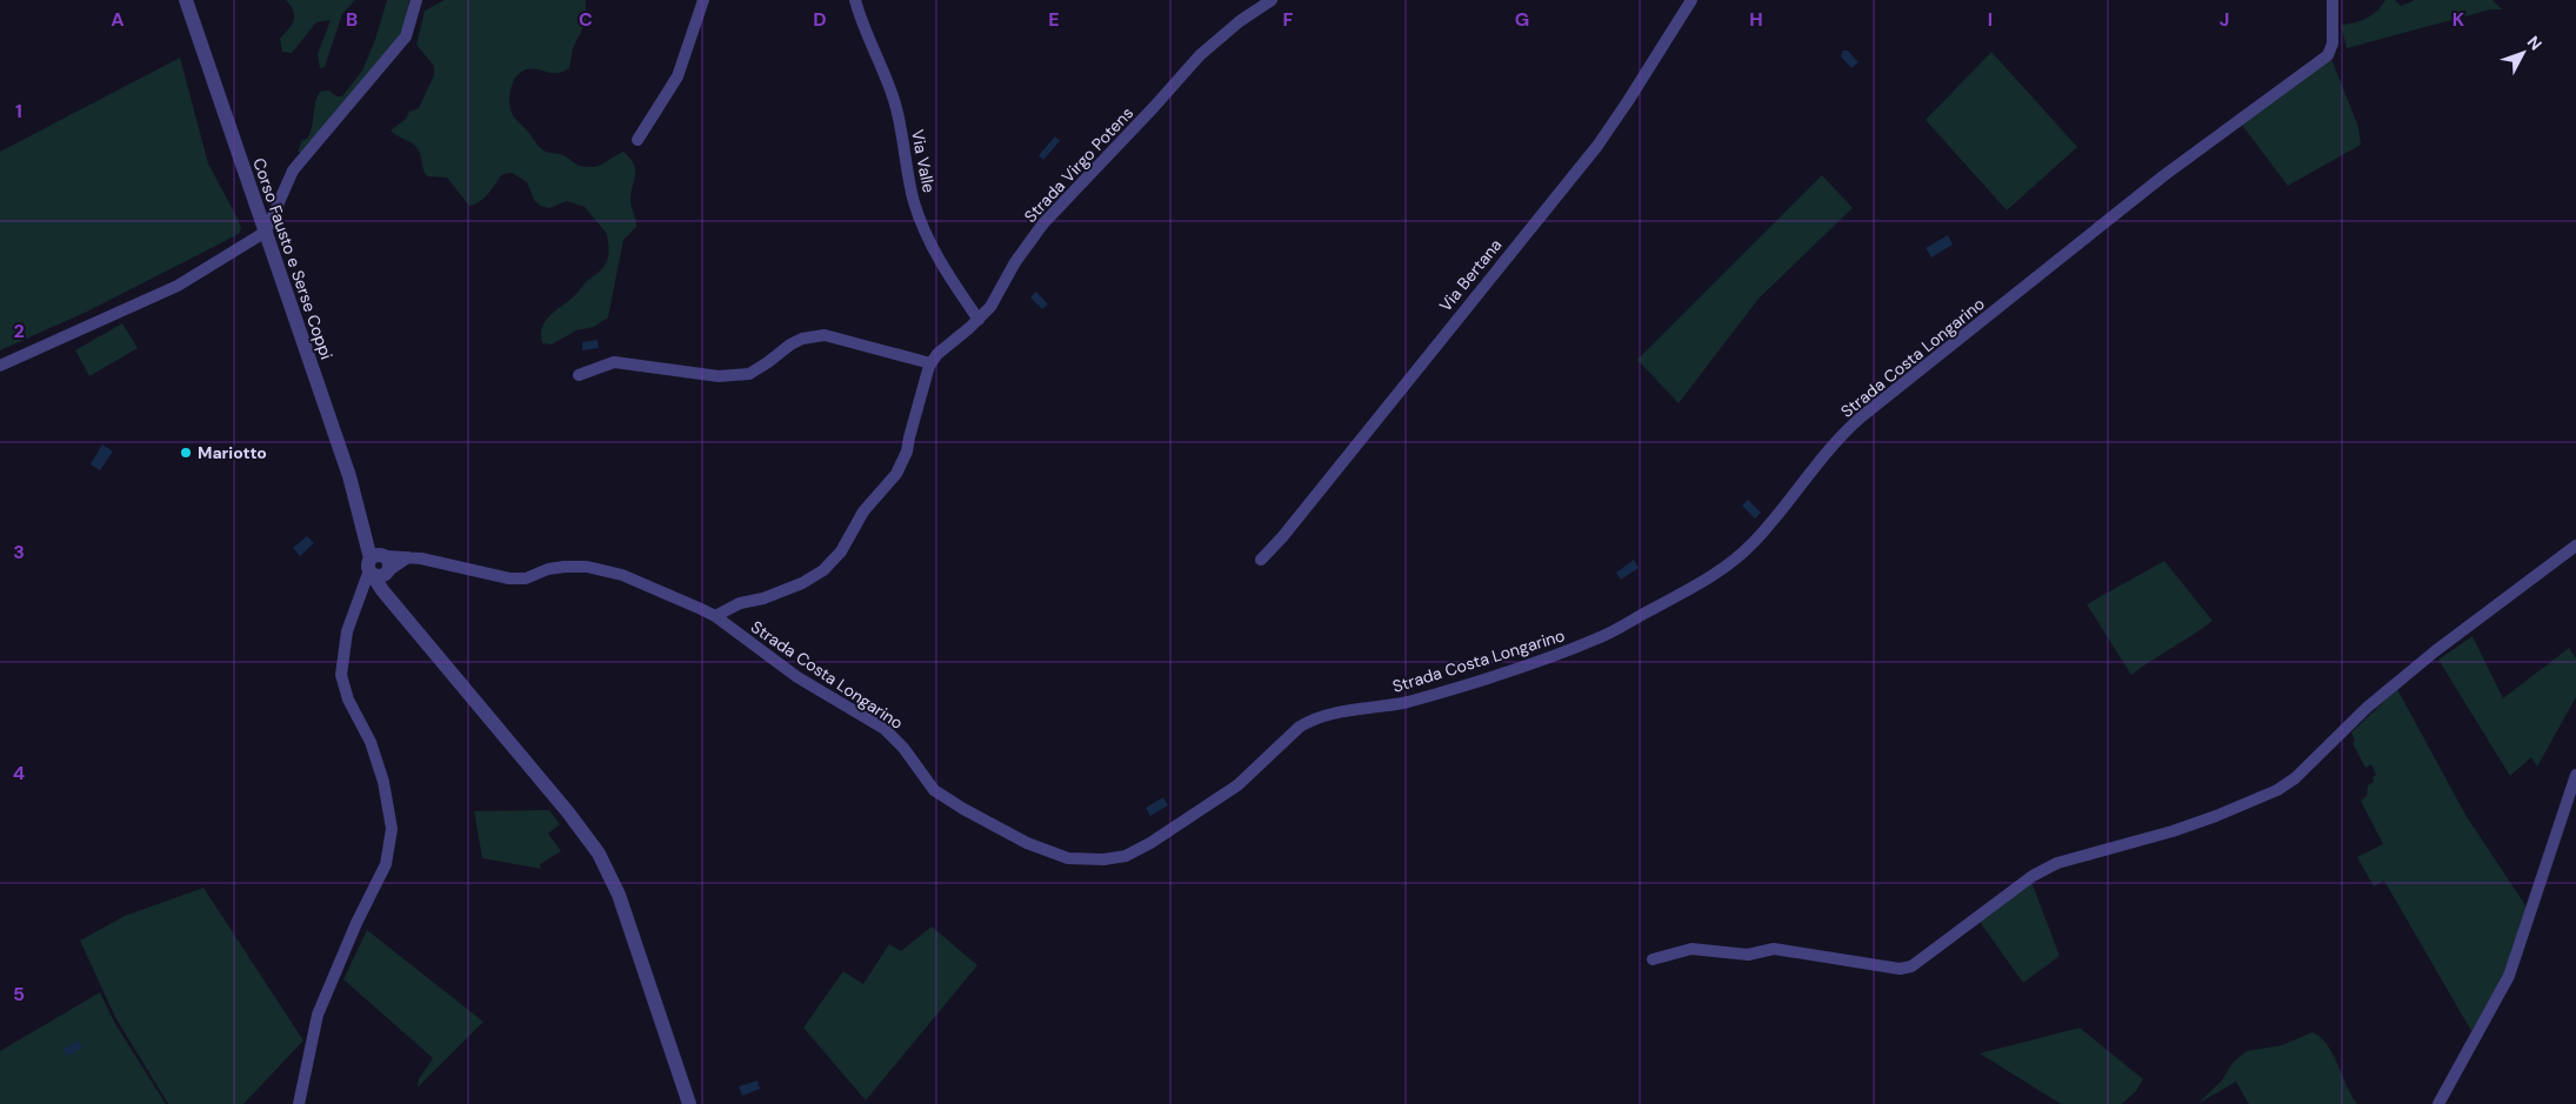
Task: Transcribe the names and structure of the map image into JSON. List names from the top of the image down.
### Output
{
  "streets": {
    "street": [
      "Via Valle",
      "Strada Virgo Potens",
      "Corso Fausto e Serse Coppi",
      "Via Bertana",
      "Strada Costa Longarino"
    ]
  },
  "crossings": [
    ["Via Valle", "Strada Virgo Potens"],
    ["Strada Virgo Potens", "Strada Costa Longarino"],
    ["Corso Fausto e Serse Coppi", "Strada Costa Longarino"]
  ],
  "places": ["Mariotto"],
  "north": "top right",
  "grid": {
    "columns": [
      "A",
      "B",
      "C",
      "D",
      "E",
      "F",
      "G",
      "H",
      "I",
      "J",
      "K"
    ],
    "rows": [
      "1",
      "2",
      "3",
      "4",
      "5"
    ]
  }
}
